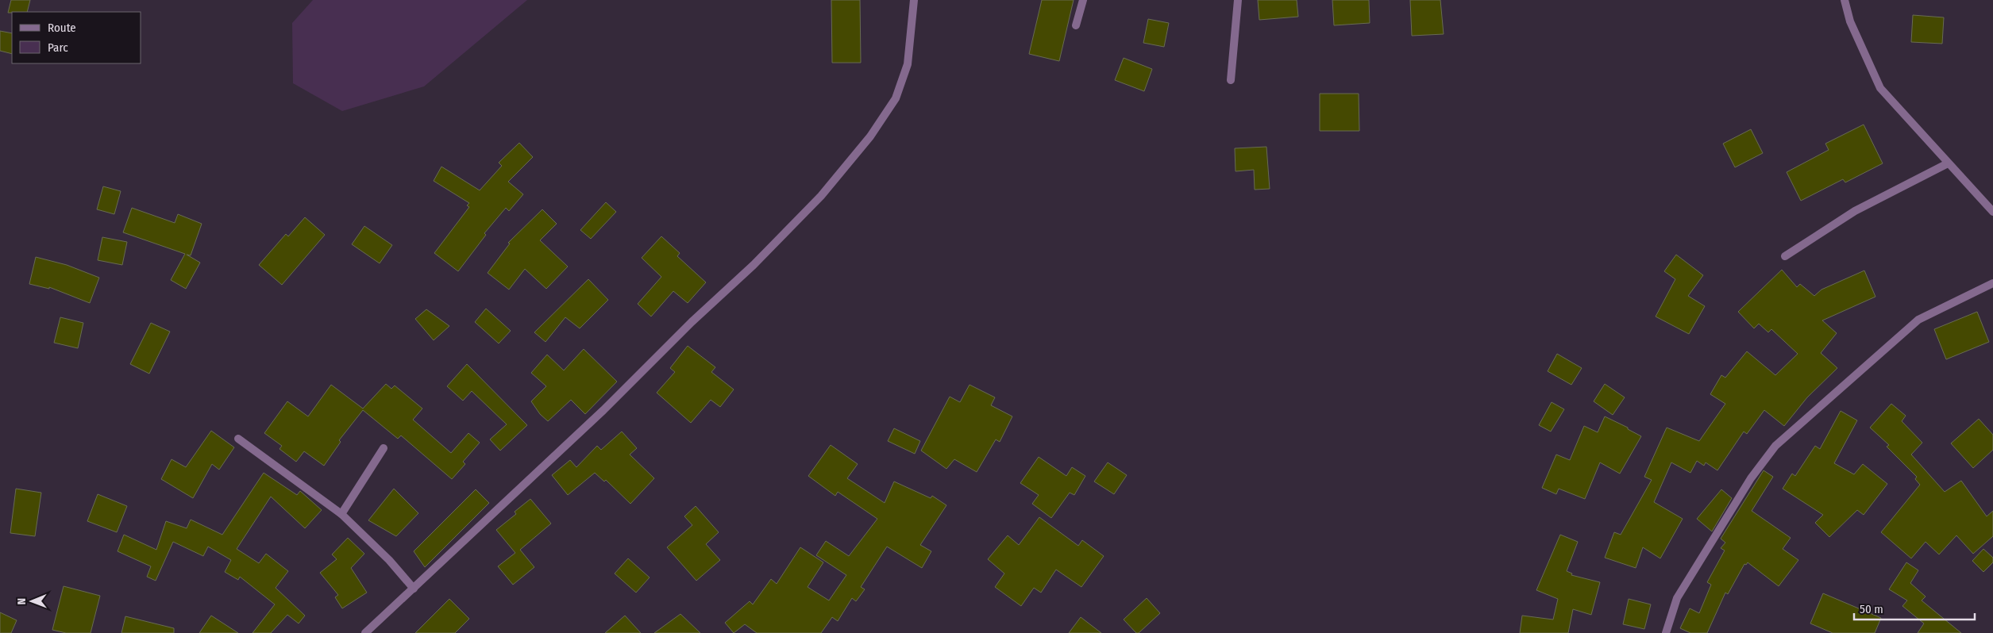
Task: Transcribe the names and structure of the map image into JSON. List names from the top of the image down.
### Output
{
  "legend": ["Route", "Parc"],
  "scale_bar": "50 m",
  "north": "left"
}
